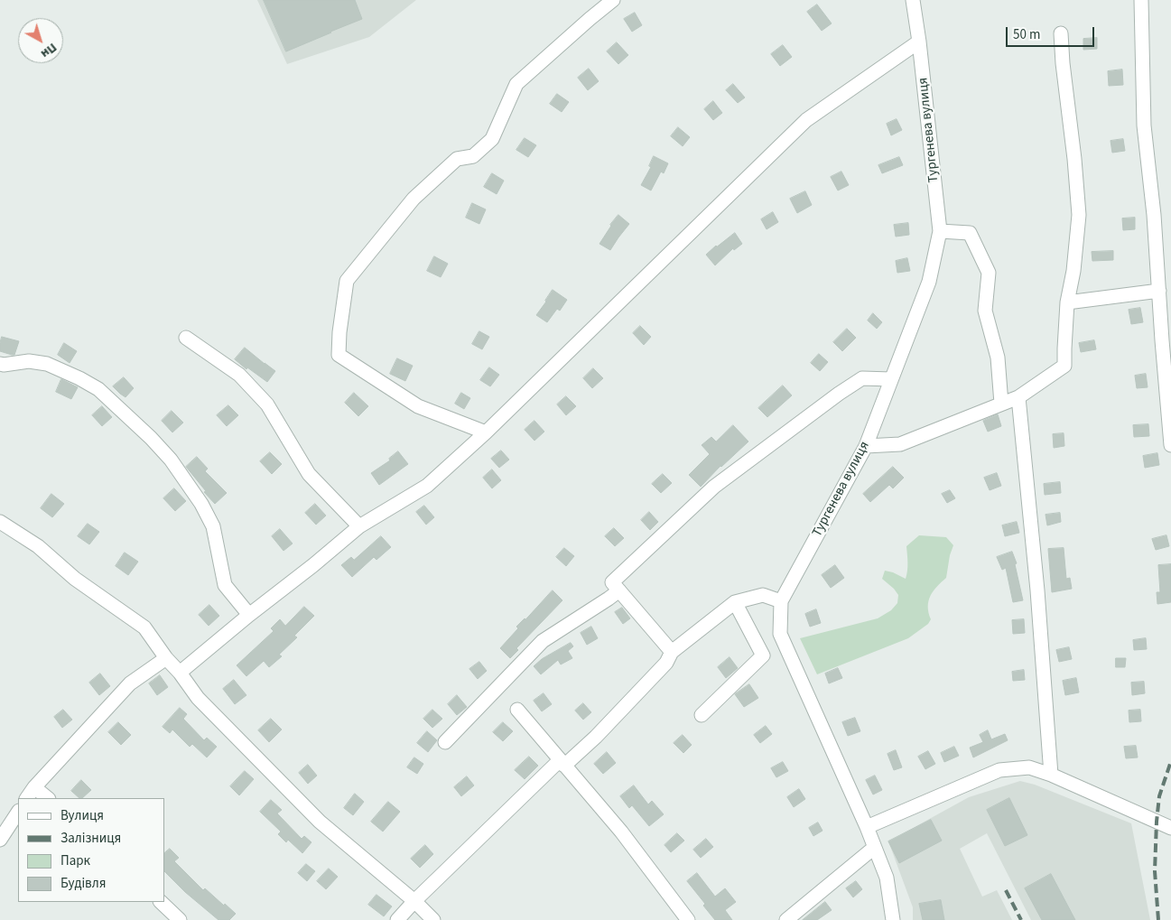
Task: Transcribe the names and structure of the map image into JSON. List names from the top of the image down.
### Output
{
  "streets": {
    "street": ["Тургенева вулиця"]
  },
  "legend": [
    "Вулиця",
    "Залізниця",
    "Парк",
    "Будівля"
  ],
  "scale_bar": "50 m",
  "north": "bottom right"
}
